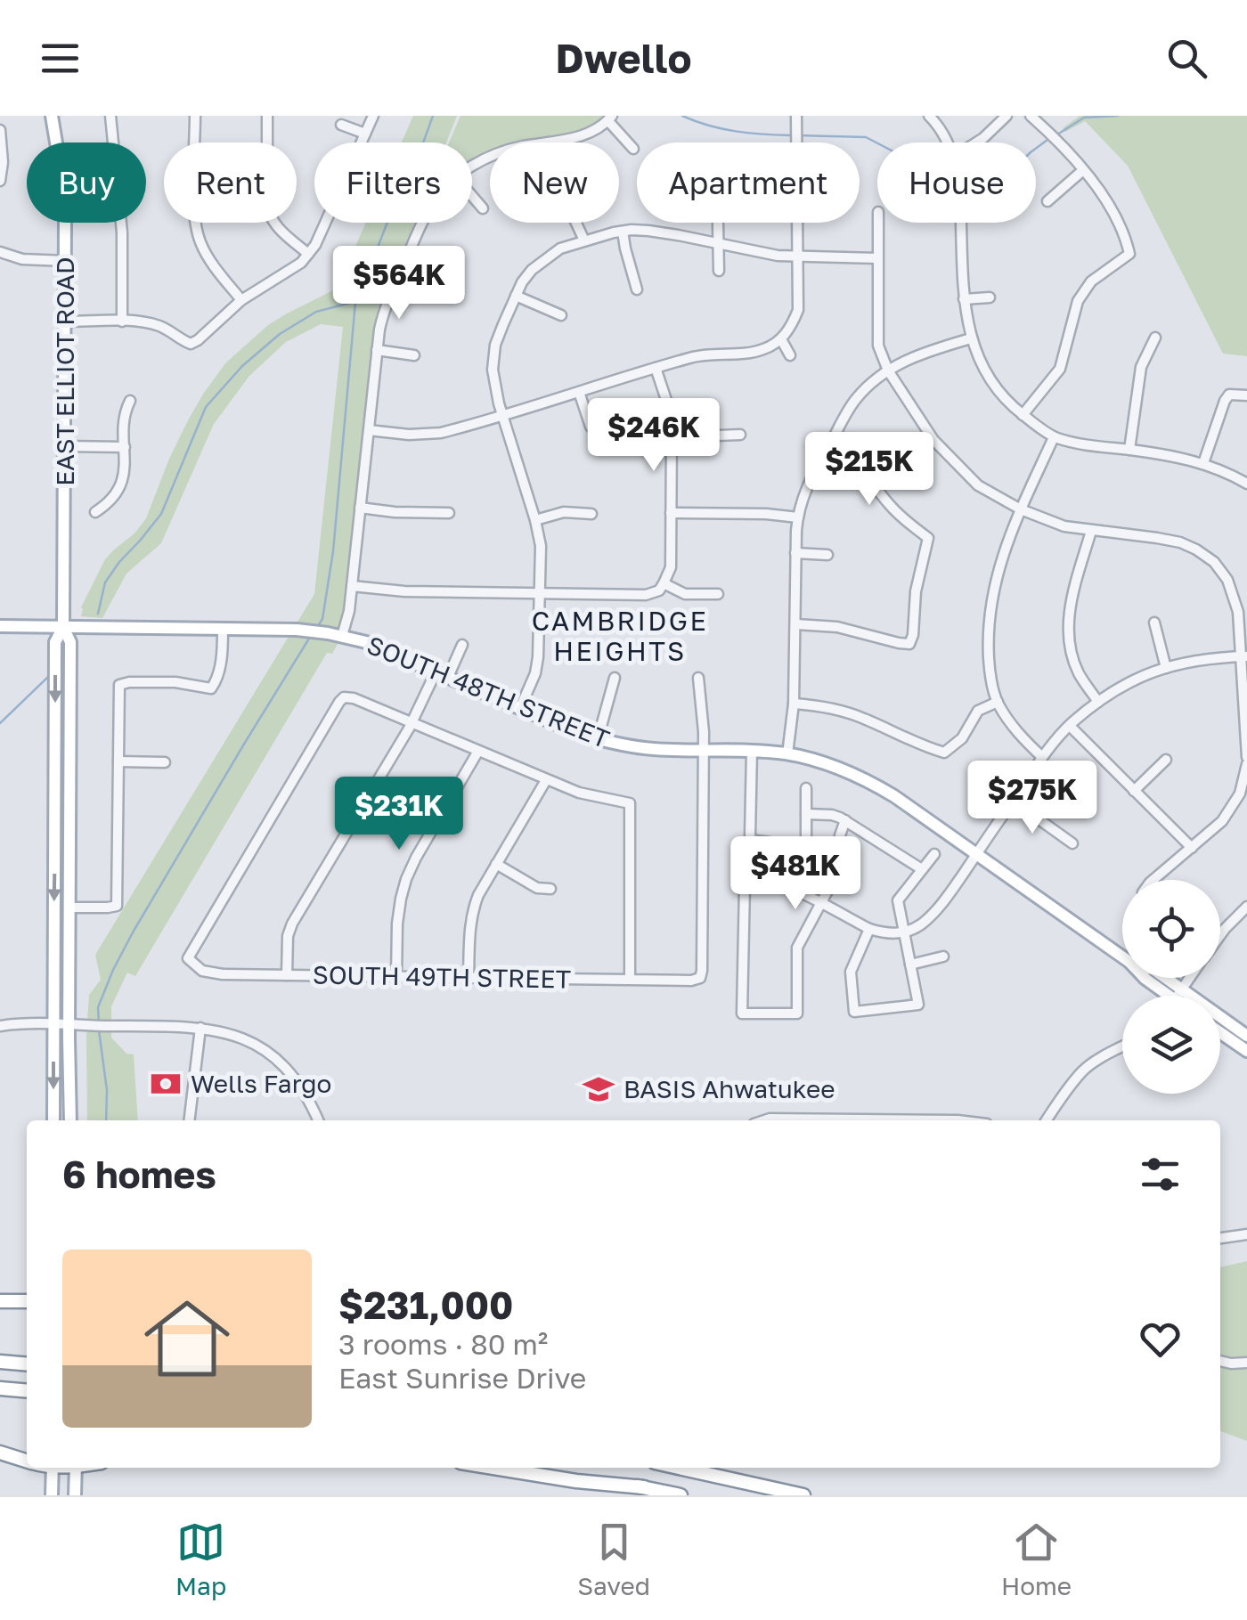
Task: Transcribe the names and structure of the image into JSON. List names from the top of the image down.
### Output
{
  "streets": {
    "main road": ["EAST ELLIOT ROAD", "SOUTH 48TH STREET"],
    "street": ["SOUTH 49TH STREET"]
  },
  "crossings": [
    ["EAST ELLIOT ROAD", "SOUTH 48TH STREET"],
    ["SOUTH 48TH STREET", "SOUTH 49TH STREET"]
  ],
  "districts": ["CAMBRIDGE HEIGHTS"],
  "places": {
    "bank": ["Wells Fargo"],
    "school or university": ["BASIS Ahwatukee"]
  },
  "page": {
    "header": "Dwello",
    "chip": [
      "Buy",
      "Rent",
      "Filters",
      "New",
      "Apartment",
      "House"
    ],
    "price": [
      "$564K",
      "$246K",
      "$215K",
      "$275K",
      "$231K",
      "$481K"
    ],
    "heading": "6 homes",
    "list": [
      {
        "name": "$231,000",
        "note": "3 rooms · 80 m² · East Sunrise Drive"
      }
    ],
    "tabs": ["Map", "Saved", "Home"]
  }
}
